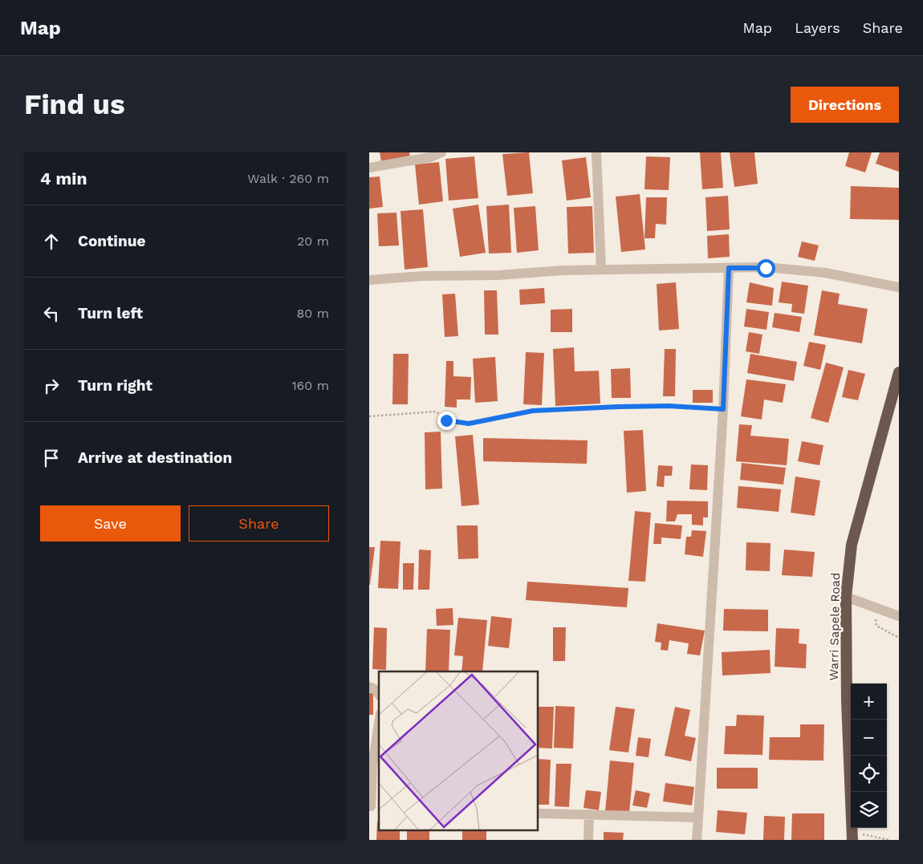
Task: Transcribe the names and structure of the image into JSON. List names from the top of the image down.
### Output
{
  "streets": {
    "highway": ["Warri Sapele Road"]
  },
  "page": {
    "header": "Map",
    "nav": ["Map", "Layers", "Share"],
    "buttons": [
      "Directions",
      ["Save", "Share"]
    ],
    "title": "Find us",
    "heading": ["4 min", "Walk · 260 m"],
    "list": [
      ["Continue", "20 m"],
      ["Turn left", "80 m"],
      ["Turn right", "160 m"],
      "Arrive at destination"
    ],
    "map_buttons": ["+", "−"]
  }
}
